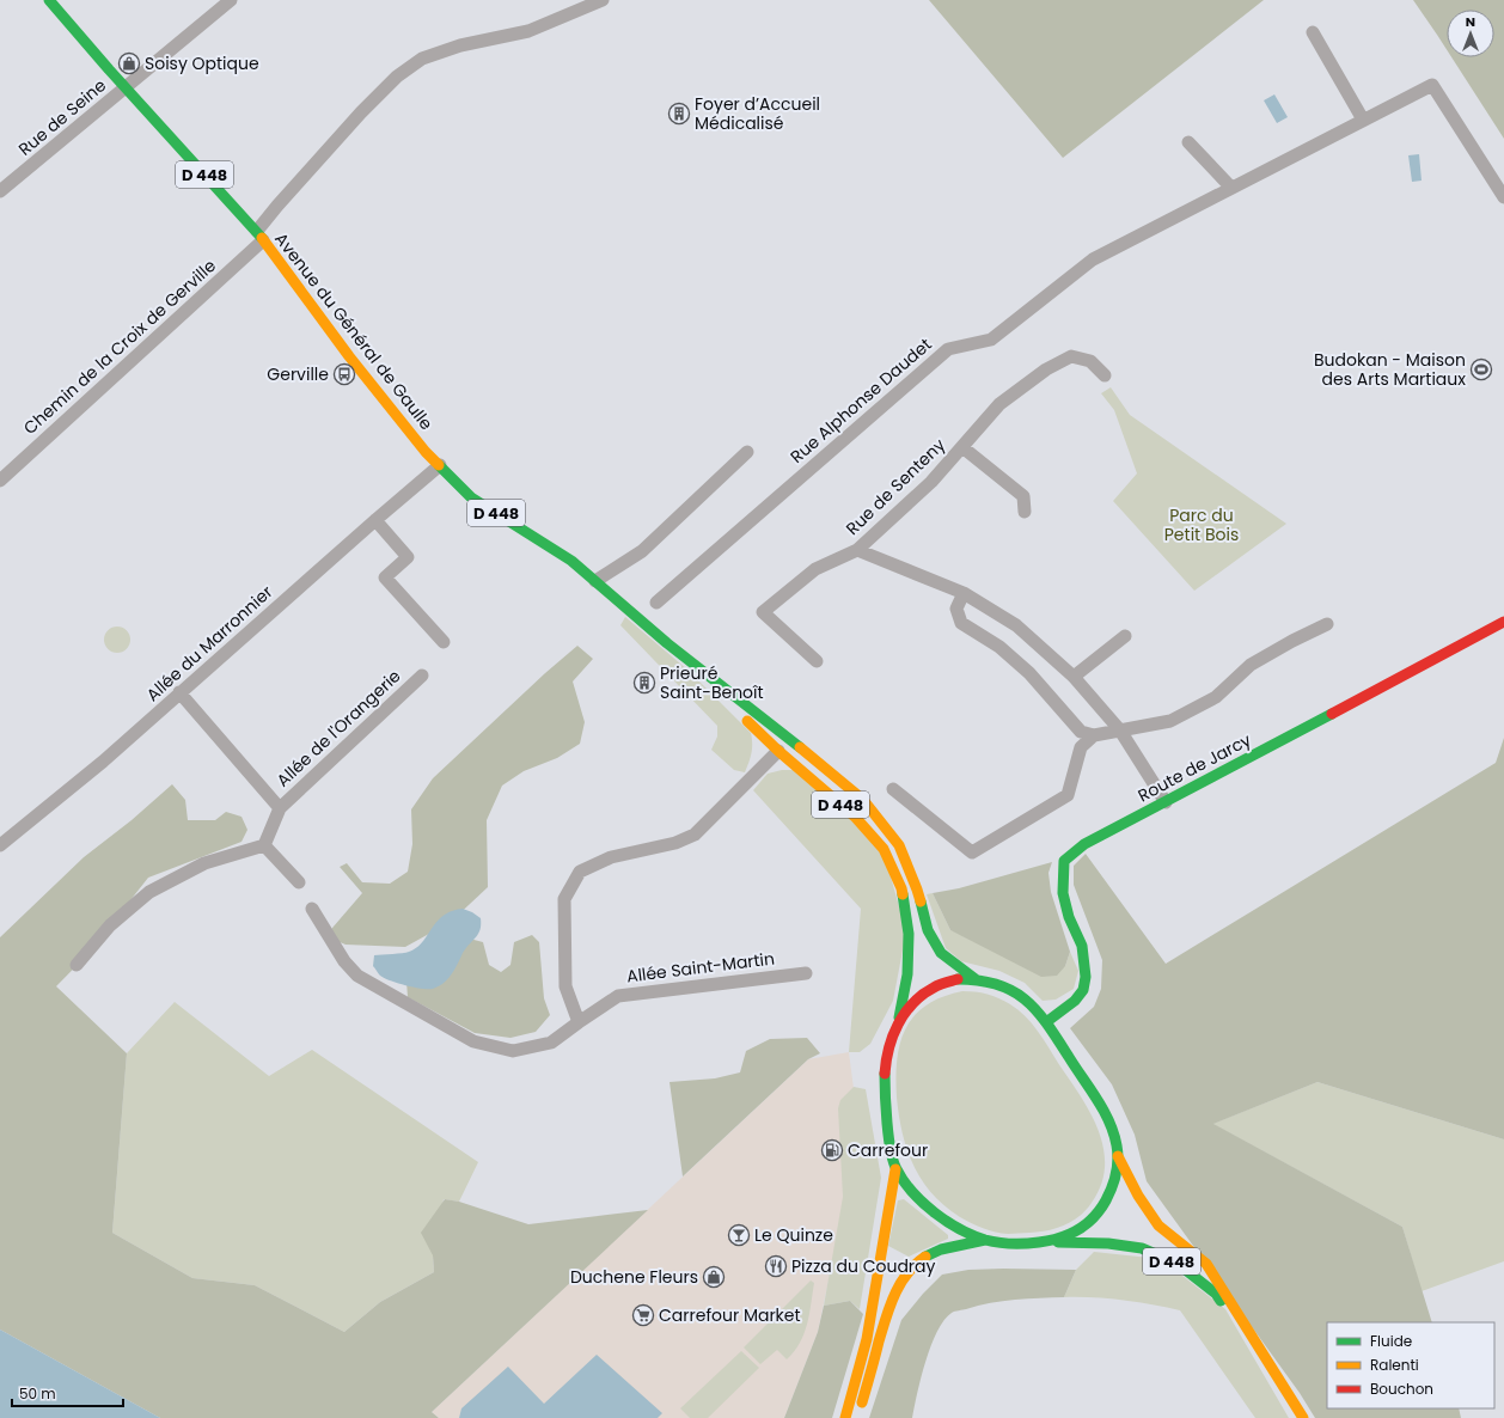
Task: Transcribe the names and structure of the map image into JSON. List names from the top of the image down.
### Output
{
  "streets": {
    "main road": ["D 448", "Avenue du Général de Gaulle", "Route de Jarcy"],
    "street": [
      "Rue de Seine",
      "Chemin de la Croix de Gerville",
      "Rue Alphonse Daudet",
      "Rue de Senteny",
      "Allée du Marronnier",
      "Allée de l'Orangerie",
      "Allée Saint-Martin"
    ]
  },
  "crossings": [
    ["Rue de Seine", "Avenue du Général de Gaulle"],
    ["D 448", "Avenue du Général de Gaulle"],
    ["Avenue du Général de Gaulle", "Chemin de la Croix de Gerville"],
    ["Avenue du Général de Gaulle", "Allée du Marronnier"]
  ],
  "parks": ["Parc du Petit Bois"],
  "places": {
    "shop": ["Soisy Optique", "Duchene Fleurs"],
    "building": ["Foyer d’Accueil Médicalisé", "Prieuré Saint-Benoît"],
    "sports": ["Budokan - Maison des Arts Martiaux"],
    "bus stop": ["Gerville"],
    "fuel station": ["Carrefour"],
    "bar": ["Le Quinze"],
    "restaurant": ["Pizza du Coudray"],
    "supermarket": ["Carrefour Market"]
  },
  "legend": ["Fluide", "Ralenti", "Bouchon"],
  "scale_bar": "50 m",
  "north": "top"
}
